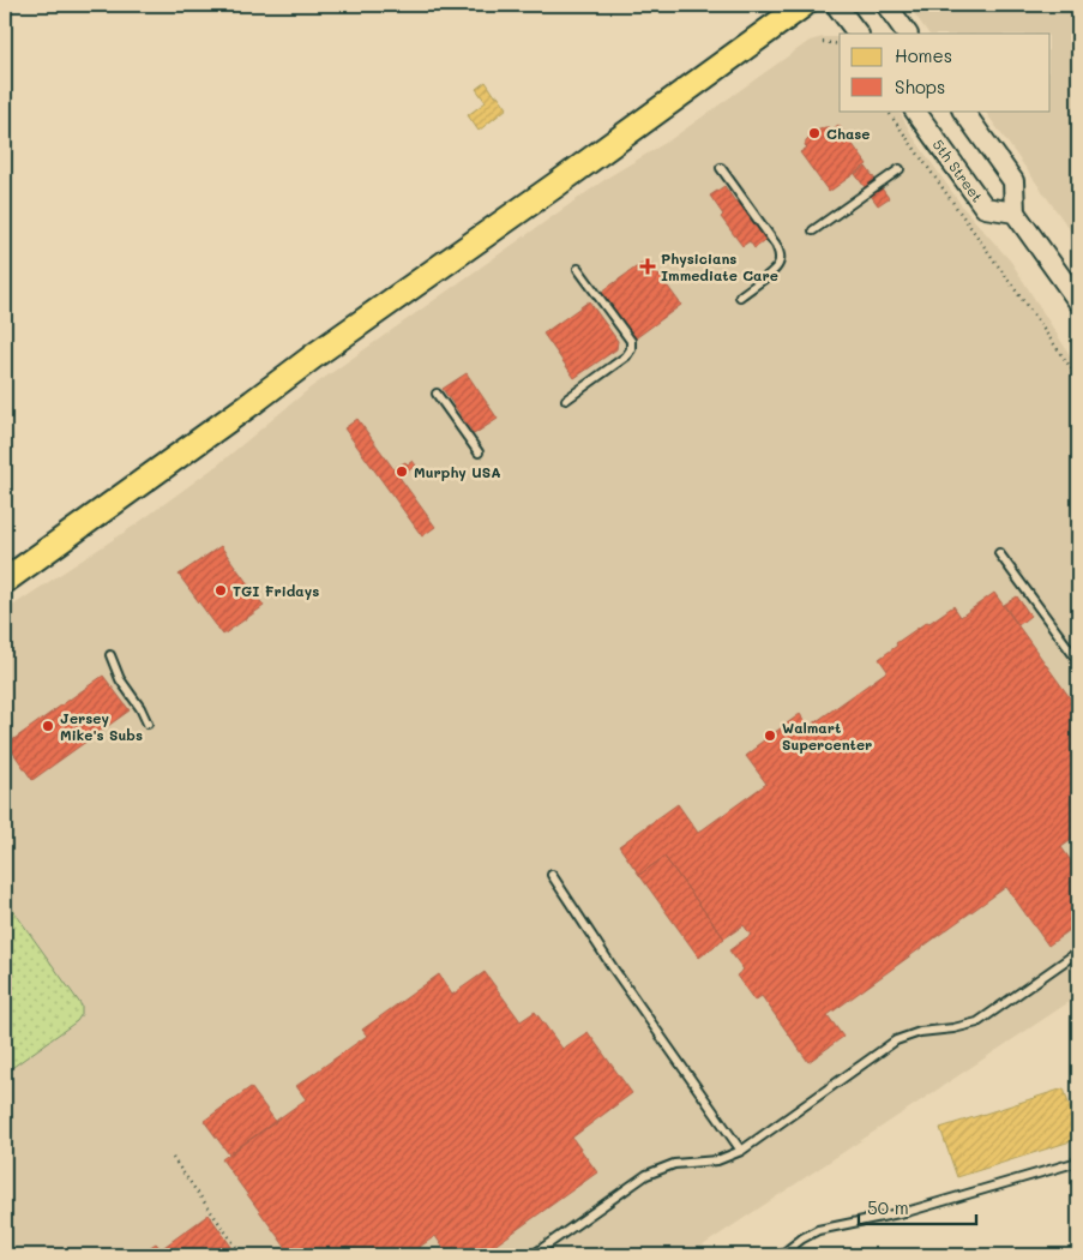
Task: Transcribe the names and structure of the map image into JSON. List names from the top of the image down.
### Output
{
  "streets": {
    "street": ["5th Street"]
  },
  "places": {
    "other": [
      "Chase",
      "Murphy USA",
      "TGI Fridays",
      "Jersey Mike's Subs",
      "Walmart Supercenter"
    ],
    "health": ["Physicians Immediate Care"]
  },
  "legend": ["Homes", "Shops"],
  "scale_bar": "50 m"
}
